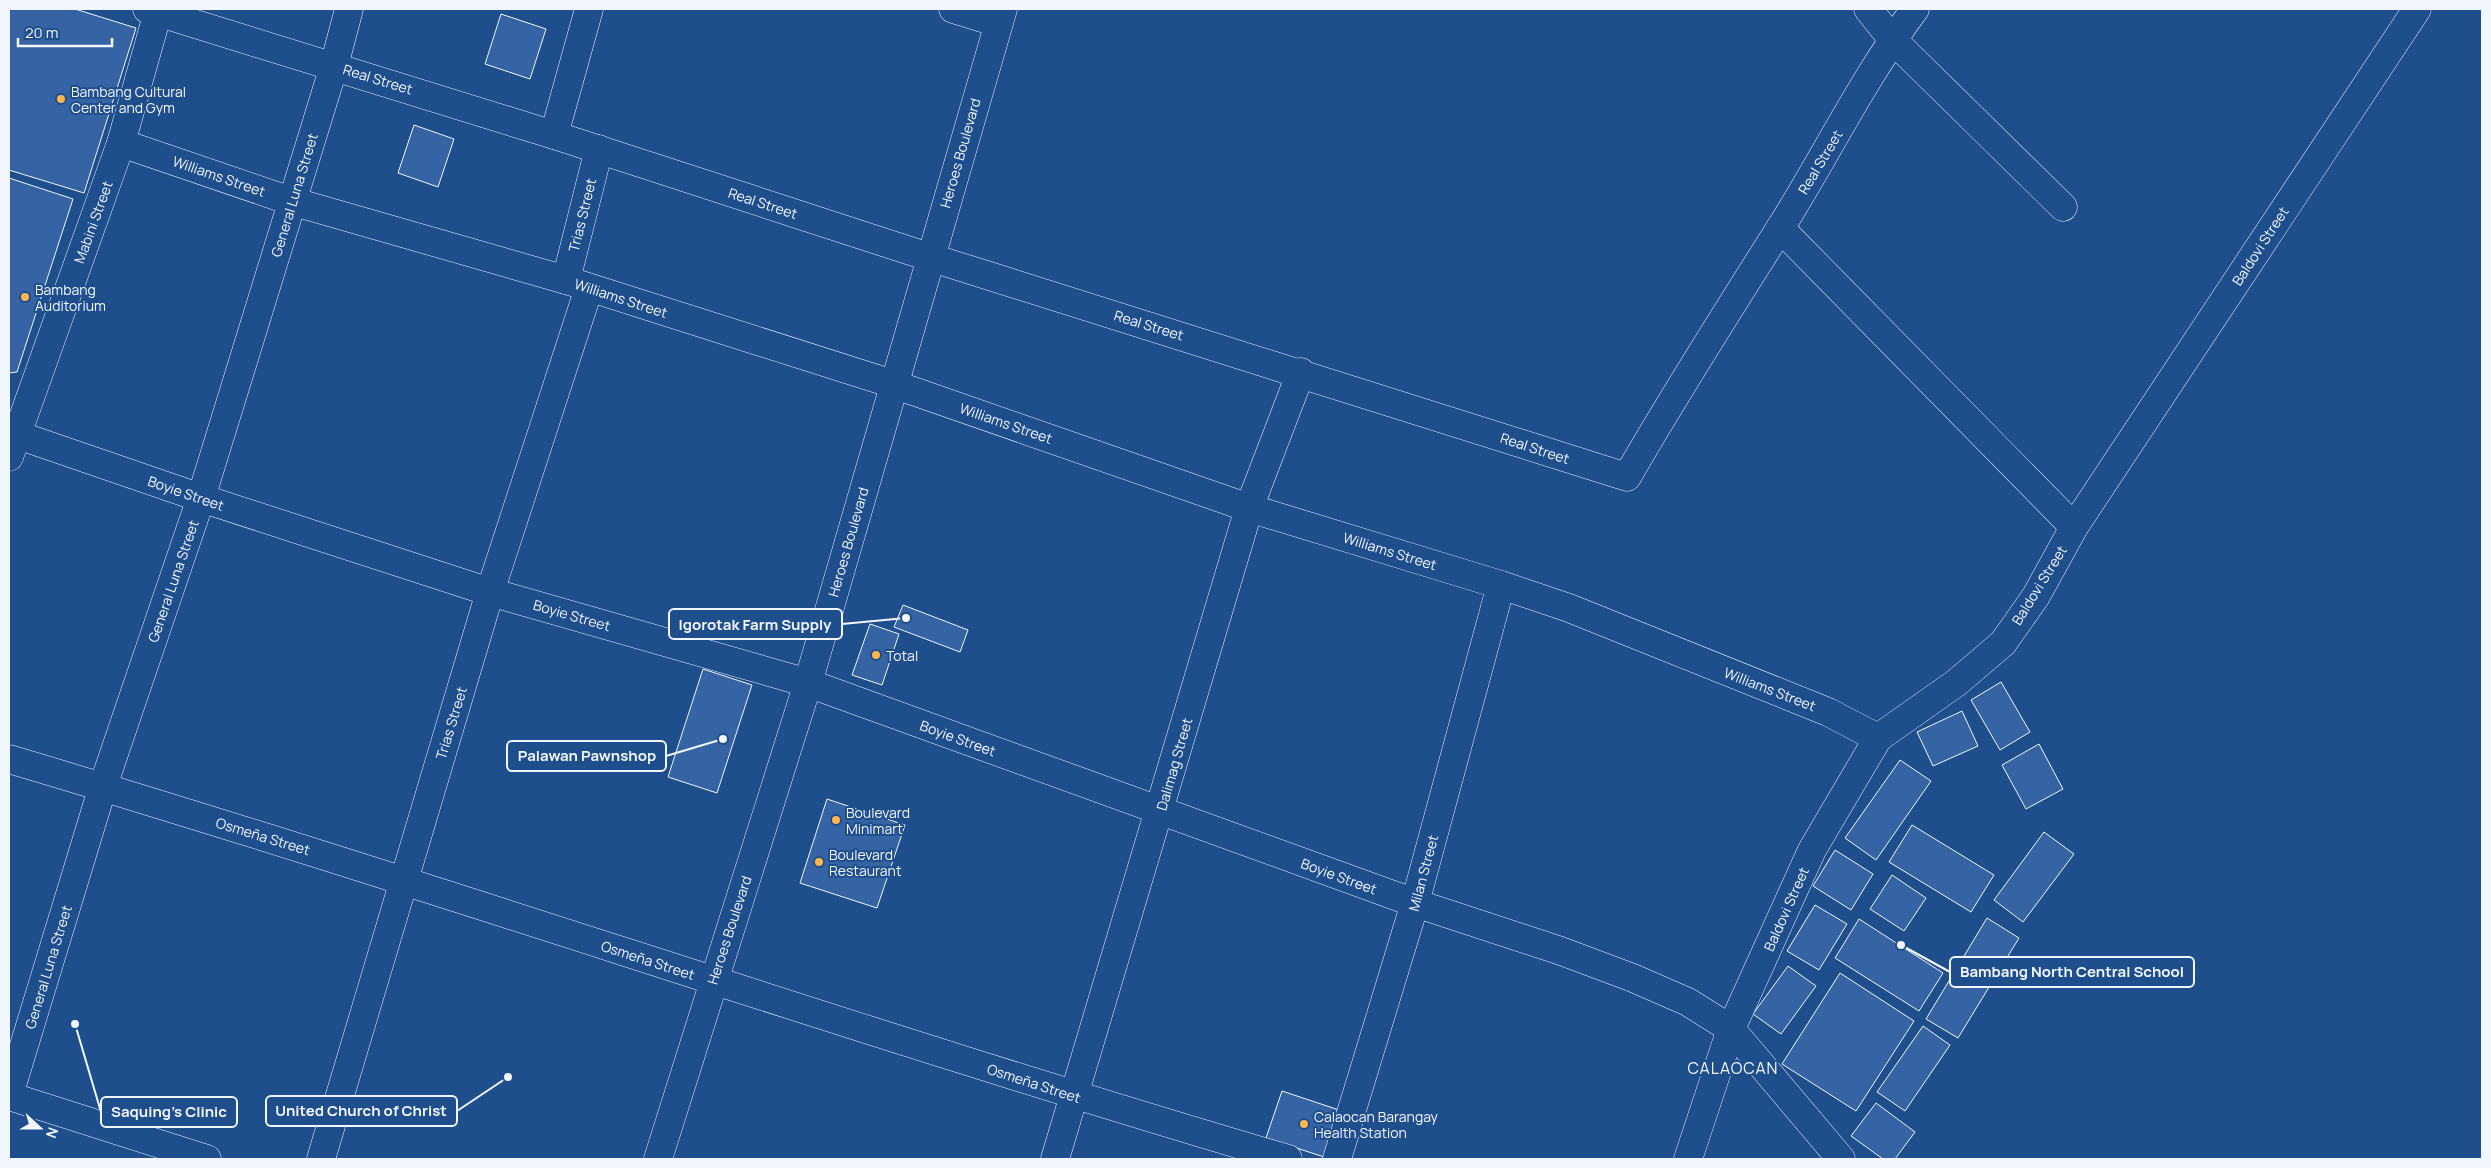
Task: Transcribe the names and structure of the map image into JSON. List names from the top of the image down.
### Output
{
  "streets": {
    "street": [
      "Real Street",
      "Heroes Boulevard",
      "Williams Street",
      "General Luna Street",
      "Trias Street",
      "Mabini Street",
      "Baldovi Street",
      "Boyie Street",
      "Dalimag Street",
      "Osmeña Street",
      "Milan Street"
    ]
  },
  "crossings": [
    ["Real Street", "Heroes Boulevard"],
    ["Real Street", "General Luna Street"],
    ["Real Street", "Trias Street"],
    ["Real Street", "Mabini Street"],
    ["Real Street", "Dalimag Street"],
    ["Heroes Boulevard", "Williams Street"],
    ["Heroes Boulevard", "Boyie Street"],
    ["Heroes Boulevard", "Osmeña Street"],
    ["Williams Street", "General Luna Street"],
    ["Williams Street", "Trias Street"],
    ["Williams Street", "Mabini Street"],
    ["Williams Street", "Baldovi Street"],
    ["Williams Street", "Dalimag Street"],
    ["Williams Street", "Milan Street"],
    ["General Luna Street", "Boyie Street"],
    ["General Luna Street", "Osmeña Street"],
    ["Trias Street", "Boyie Street"],
    ["Trias Street", "Osmeña Street"],
    ["Mabini Street", "Boyie Street"],
    ["Baldovi Street", "Boyie Street"],
    ["Boyie Street", "Dalimag Street"],
    ["Boyie Street", "Milan Street"],
    ["Dalimag Street", "Osmeña Street"]
  ],
  "districts": ["CALAOCAN"],
  "places": [
    "Bambang Cultural Center and Gym",
    "Bambang Auditorium",
    "Igorotak Farm Supply",
    "Total",
    "Palawan Pawnshop",
    "Boulevard Minimart",
    "Boulevard Restaurant",
    "Bambang North Central School",
    "Saquing's Clinic",
    "United Church of Christ",
    "Calaocan Barangay Health Station"
  ],
  "scale_bar": "20 m",
  "north": "right"
}
